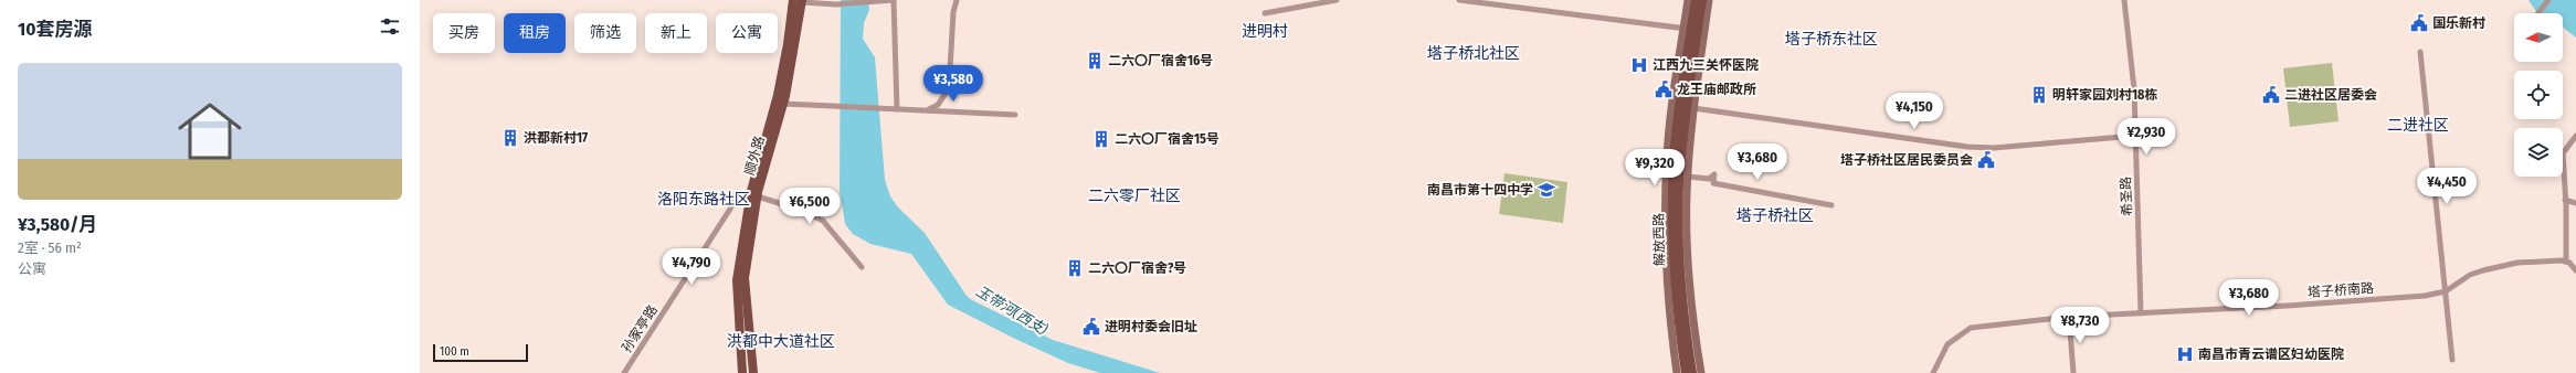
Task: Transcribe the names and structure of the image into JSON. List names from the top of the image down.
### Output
{
  "streets": {
    "main road": ["顺外路", "解放西路"],
    "street": ["希圣路", "塔子桥南路", "孙家亭路"]
  },
  "crossings": [
    ["顺外路", "孙家亭路"],
    ["希圣路", "塔子桥南路"]
  ],
  "districts": [
    "进明村",
    "塔子桥东社区",
    "塔子桥北社区",
    "二进社区",
    "二六零厂社区",
    "洛阳东路社区",
    "塔子桥社区",
    "洪都中大道社区"
  ],
  "water": ["玉带河(西支)"],
  "places": {
    "public building": [
      "国乐新村",
      "龙王庙邮政所",
      "二进社区居委会",
      "塔子桥社区居民委员会",
      "进明村委会旧址"
    ],
    "building": [
      "二六〇厂宿舍16号",
      "明轩家园刘村18栋",
      "洪都新村17",
      "二六〇厂宿舍15号",
      "二六〇厂宿舍?号"
    ],
    "hospital": ["江西九三关怀医院", "南昌市青云谱区妇幼医院"],
    "school or university": ["南昌市第十四中学"]
  },
  "scale_bar": "100 m",
  "north": "left",
  "page": {
    "heading": "10套房源",
    "chip": [
      "买房",
      "租房",
      "筛选",
      "新上",
      "公寓"
    ],
    "list": [
      {
        "name": "¥3,580/月",
        "note": "2室 · 56 m² · 公寓"
      }
    ],
    "price": [
      "¥3,580",
      "¥4,150",
      "¥2,930",
      "¥3,680",
      "¥9,320",
      "¥4,450",
      "¥6,500",
      "¥4,790",
      "¥3,680",
      "¥8,730"
    ],
    "scale": "100 m"
  }
}
